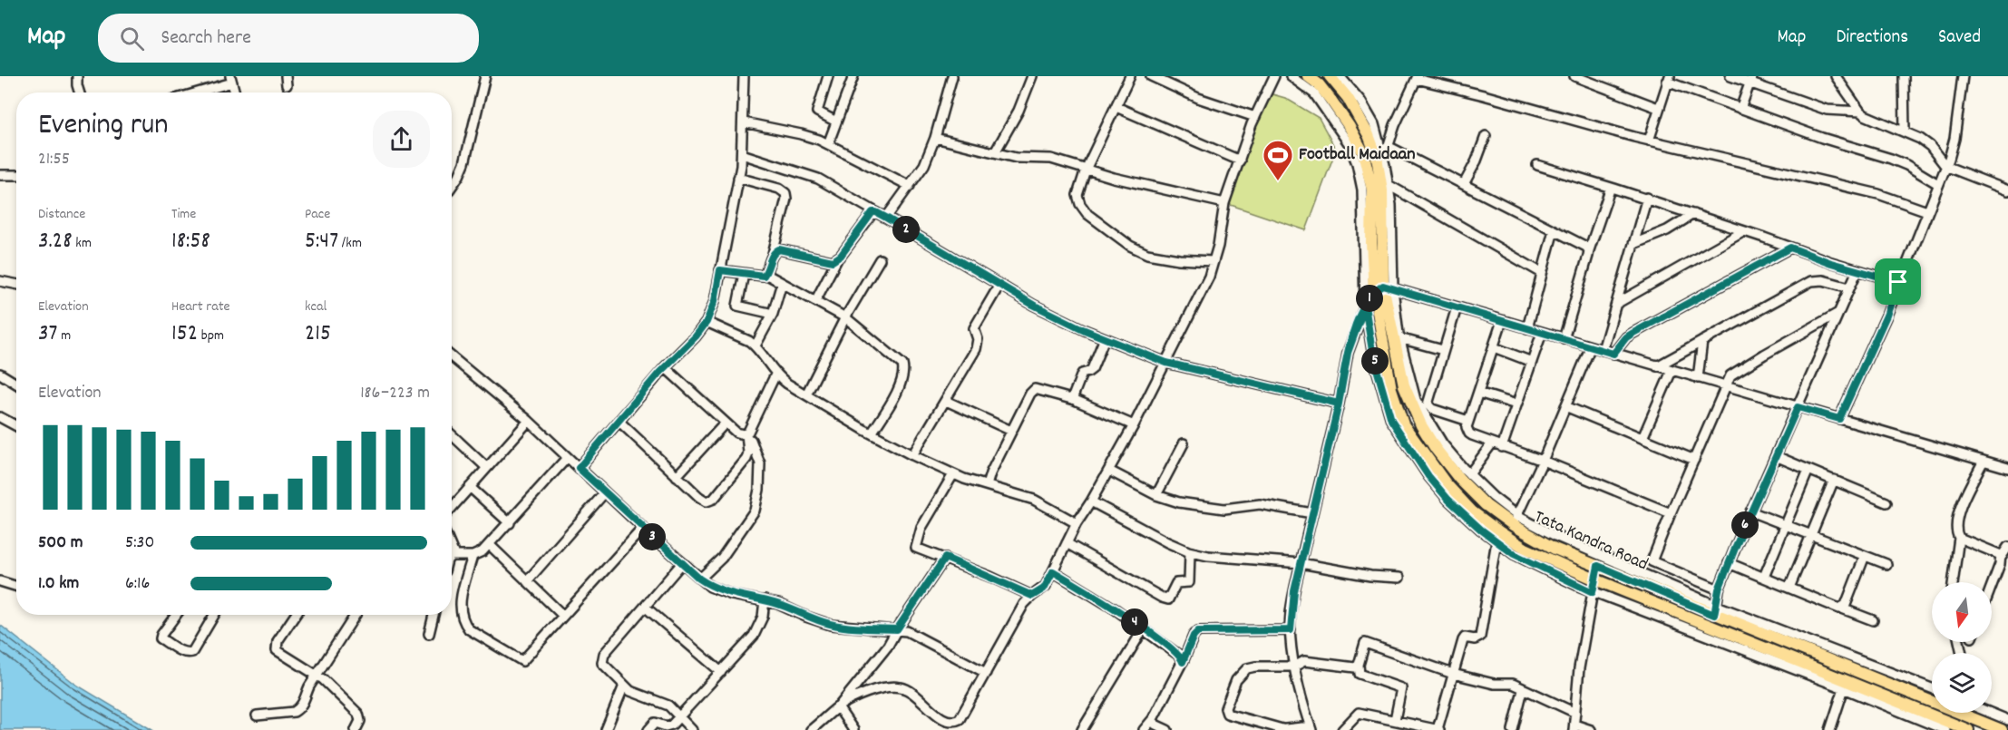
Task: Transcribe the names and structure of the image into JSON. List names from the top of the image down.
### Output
{
  "streets": {
    "main road": ["Tata Kandra Road"]
  },
  "places": {
    "sports": ["Football Maidaan"]
  },
  "north": "bottom",
  "page": {
    "header": "Map",
    "search": "Search here",
    "nav": ["Map", "Directions", "Saved"],
    "heading": ["Evening run", "21:55"],
    "stats": [
      ["Distance", "3.28 km"],
      ["Time", "18:58"],
      ["Pace", "5:47 /km"],
      ["Elevation", "37 m"],
      ["Heart rate", "152 bpm"],
      ["kcal", "215"]
    ],
    "pins": [
      "2",
      "1",
      "5",
      "6",
      "3",
      "4"
    ],
    "chart": ["Elevation", "186–223 m"],
    "list": [
      {
        "name": "500 m",
        "note": "5:30"
      },
      {
        "name": "1.0 km",
        "note": "6:16"
      }
    ]
  }
}
